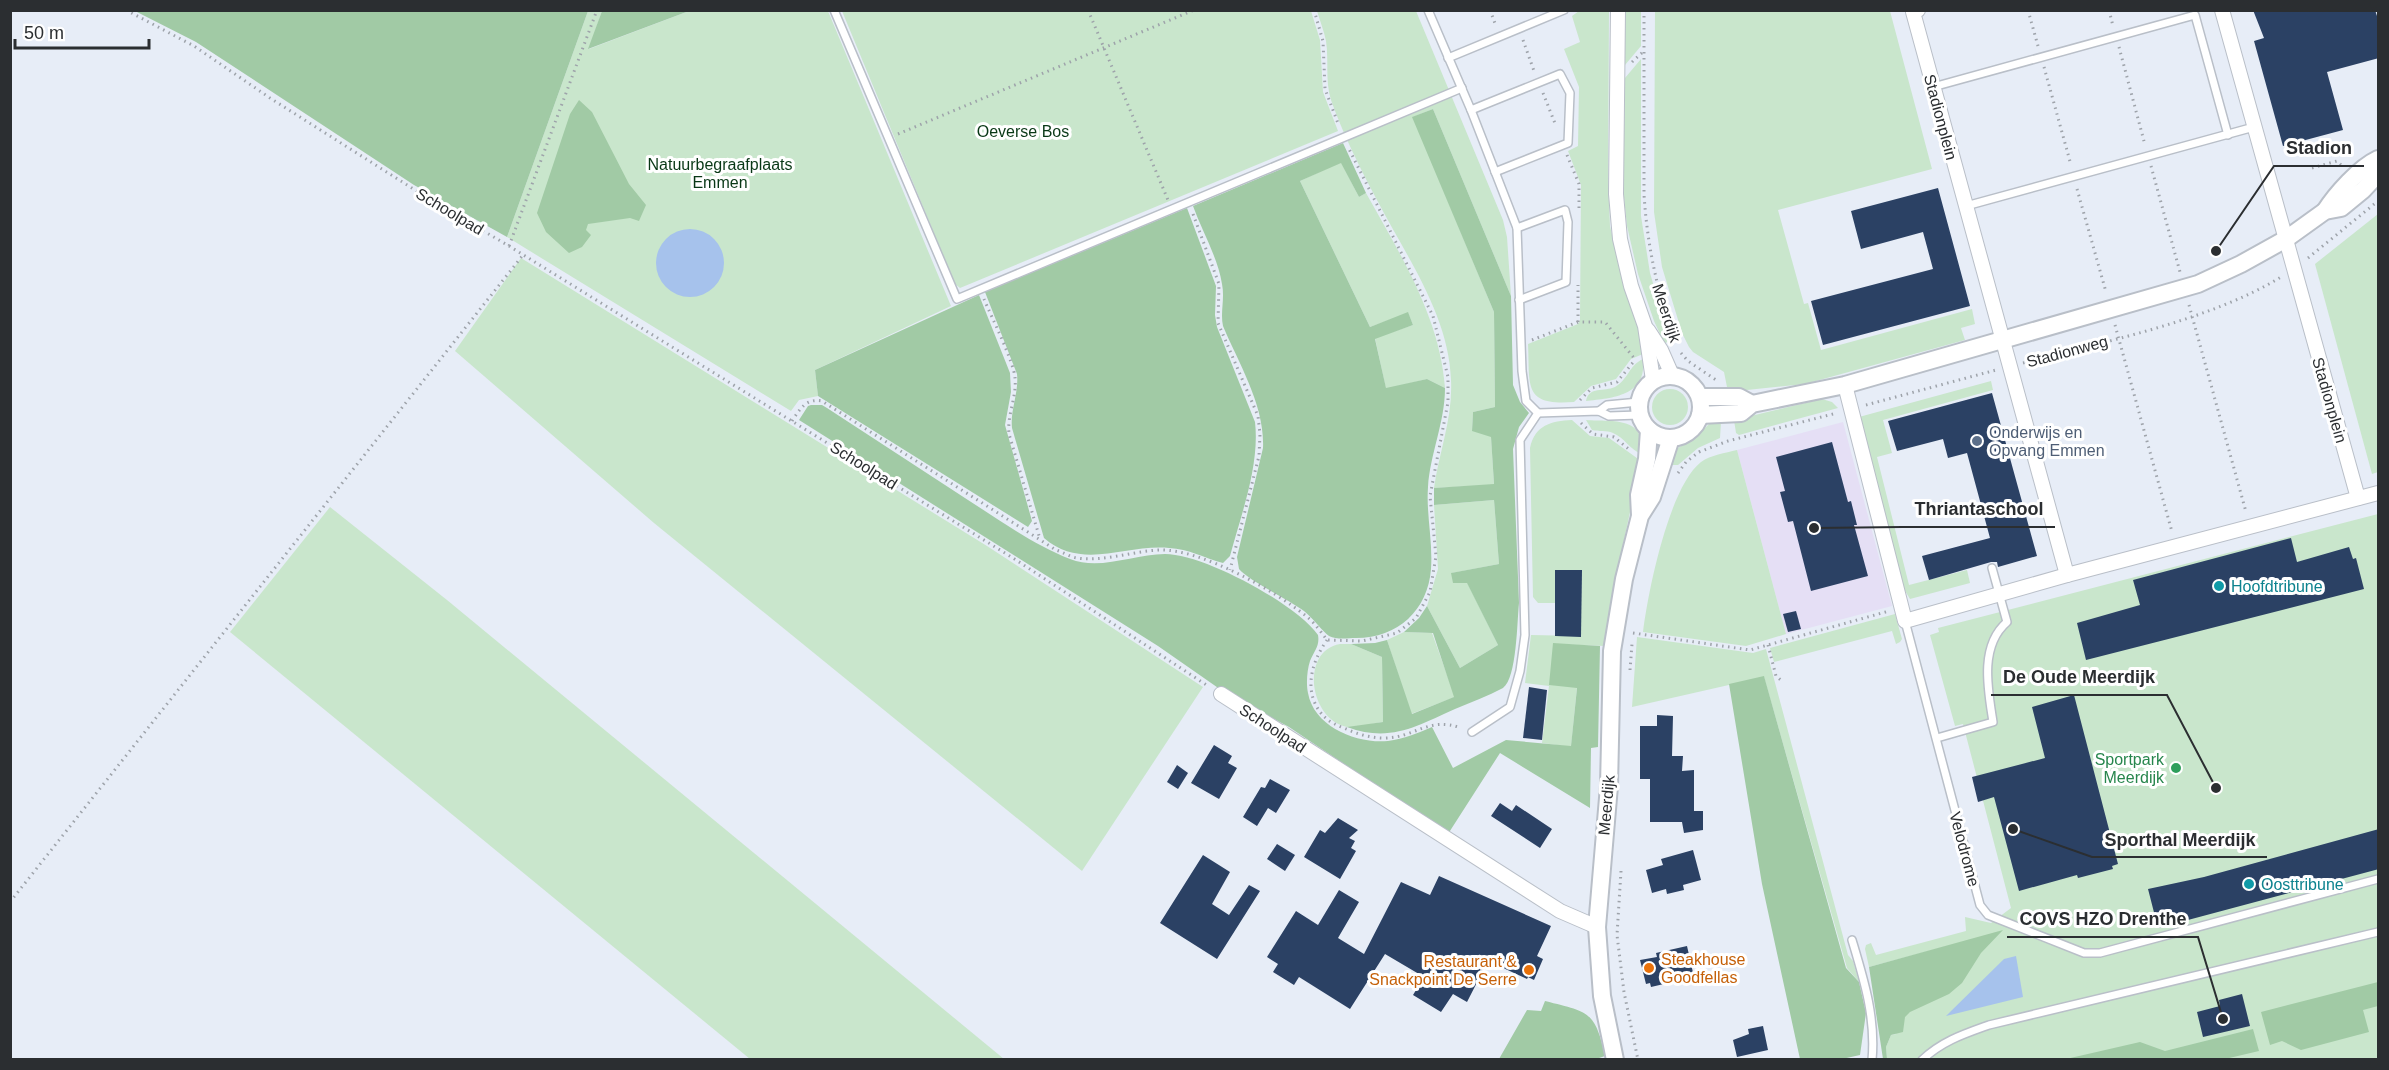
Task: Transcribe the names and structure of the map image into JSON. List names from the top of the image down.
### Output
{
  "streets": {
    "street": [
      "Stadionplein",
      "Schoolpad",
      "Meerdijk",
      "Stadionweg",
      "Velodrome"
    ]
  },
  "crossings": [
    ["Stadionplein", "Stadionweg"],
    ["Schoolpad", "Meerdijk"],
    ["Meerdijk", "Stadionweg"],
    ["Stadionweg", "Velodrome"]
  ],
  "parks": ["Oeverse Bos", "Natuurbegraafplaats Emmen"],
  "places": [
    "Stadion",
    "Onderwijs en Opvang Emmen",
    "Thriantaschool",
    "Hoofdtribune",
    "Sportpark Meerdijk",
    "De Oude Meerdijk",
    "Sporthal Meerdijk",
    "Oosttribune",
    "Steakhouse Goodfellas",
    "Restaurant & Snackpoint De Serre",
    "COVS HZO Drenthe"
  ],
  "scale_bar": "50 m"
}
